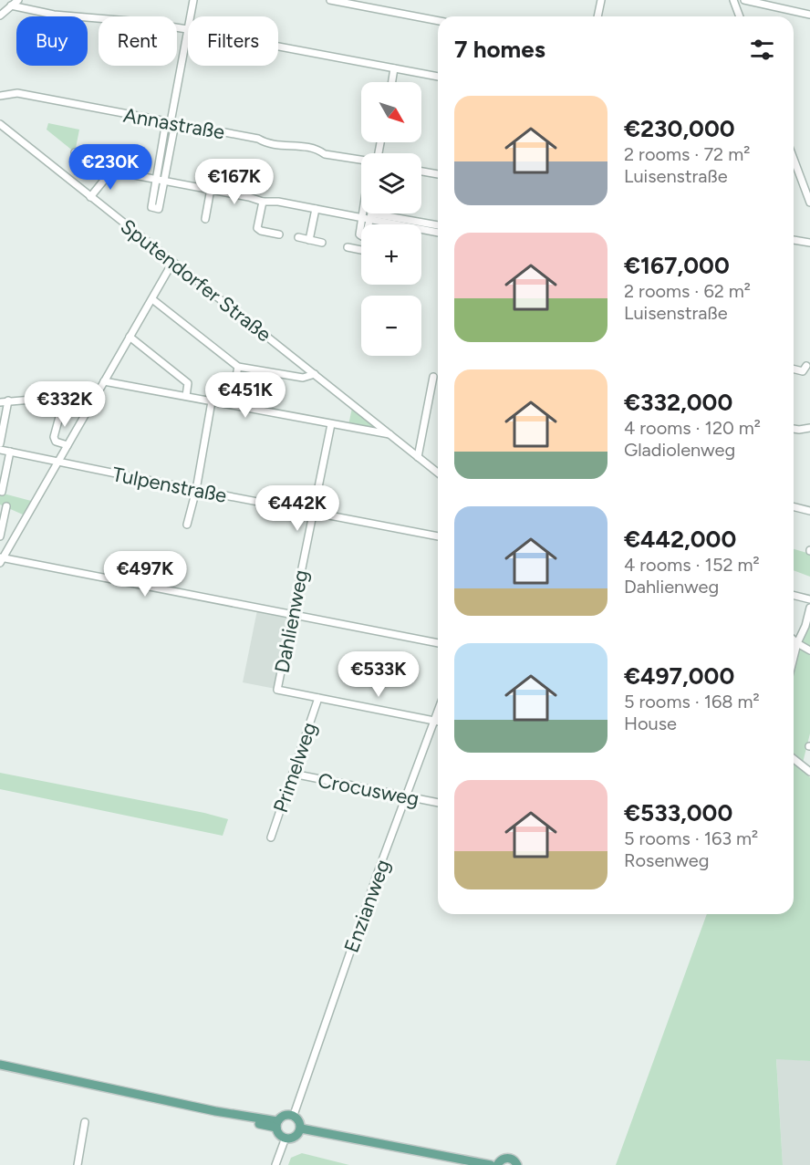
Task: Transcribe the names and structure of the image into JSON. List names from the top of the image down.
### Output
{
  "streets": {
    "street": [
      "Annastraße",
      "Sputendorfer Straße",
      "Tulpenstraße",
      "Dahlienweg",
      "Primelweg",
      "Crocusweg",
      "Enzianweg"
    ]
  },
  "crossings": [
    ["Tulpenstraße", "Dahlienweg"],
    ["Dahlienweg", "Primelweg"],
    ["Primelweg", "Crocusweg"],
    ["Crocusweg", "Enzianweg"]
  ],
  "north": "bottom right",
  "page": {
    "chip": ["Buy", "Rent", "Filters"],
    "heading": "7 homes",
    "map_buttons": ["+", "−"],
    "list": [
      {
        "name": "€230,000",
        "note": "2 rooms · 72 m² · Luisenstraße"
      },
      {
        "name": "€167,000",
        "note": "2 rooms · 62 m² · Luisenstraße"
      },
      {
        "name": "€332,000",
        "note": "4 rooms · 120 m² · Gladiolenweg"
      },
      {
        "name": "€442,000",
        "note": "4 rooms · 152 m² · Dahlienweg"
      },
      {
        "name": "€497,000",
        "note": "5 rooms · 168 m² · House"
      },
      {
        "name": "€533,000",
        "note": "5 rooms · 163 m² · Rosenweg"
      }
    ],
    "price": [
      "€230K",
      "€167K",
      "€451K",
      "€332K",
      "€442K",
      "€497K",
      "€533K"
    ]
  }
}
